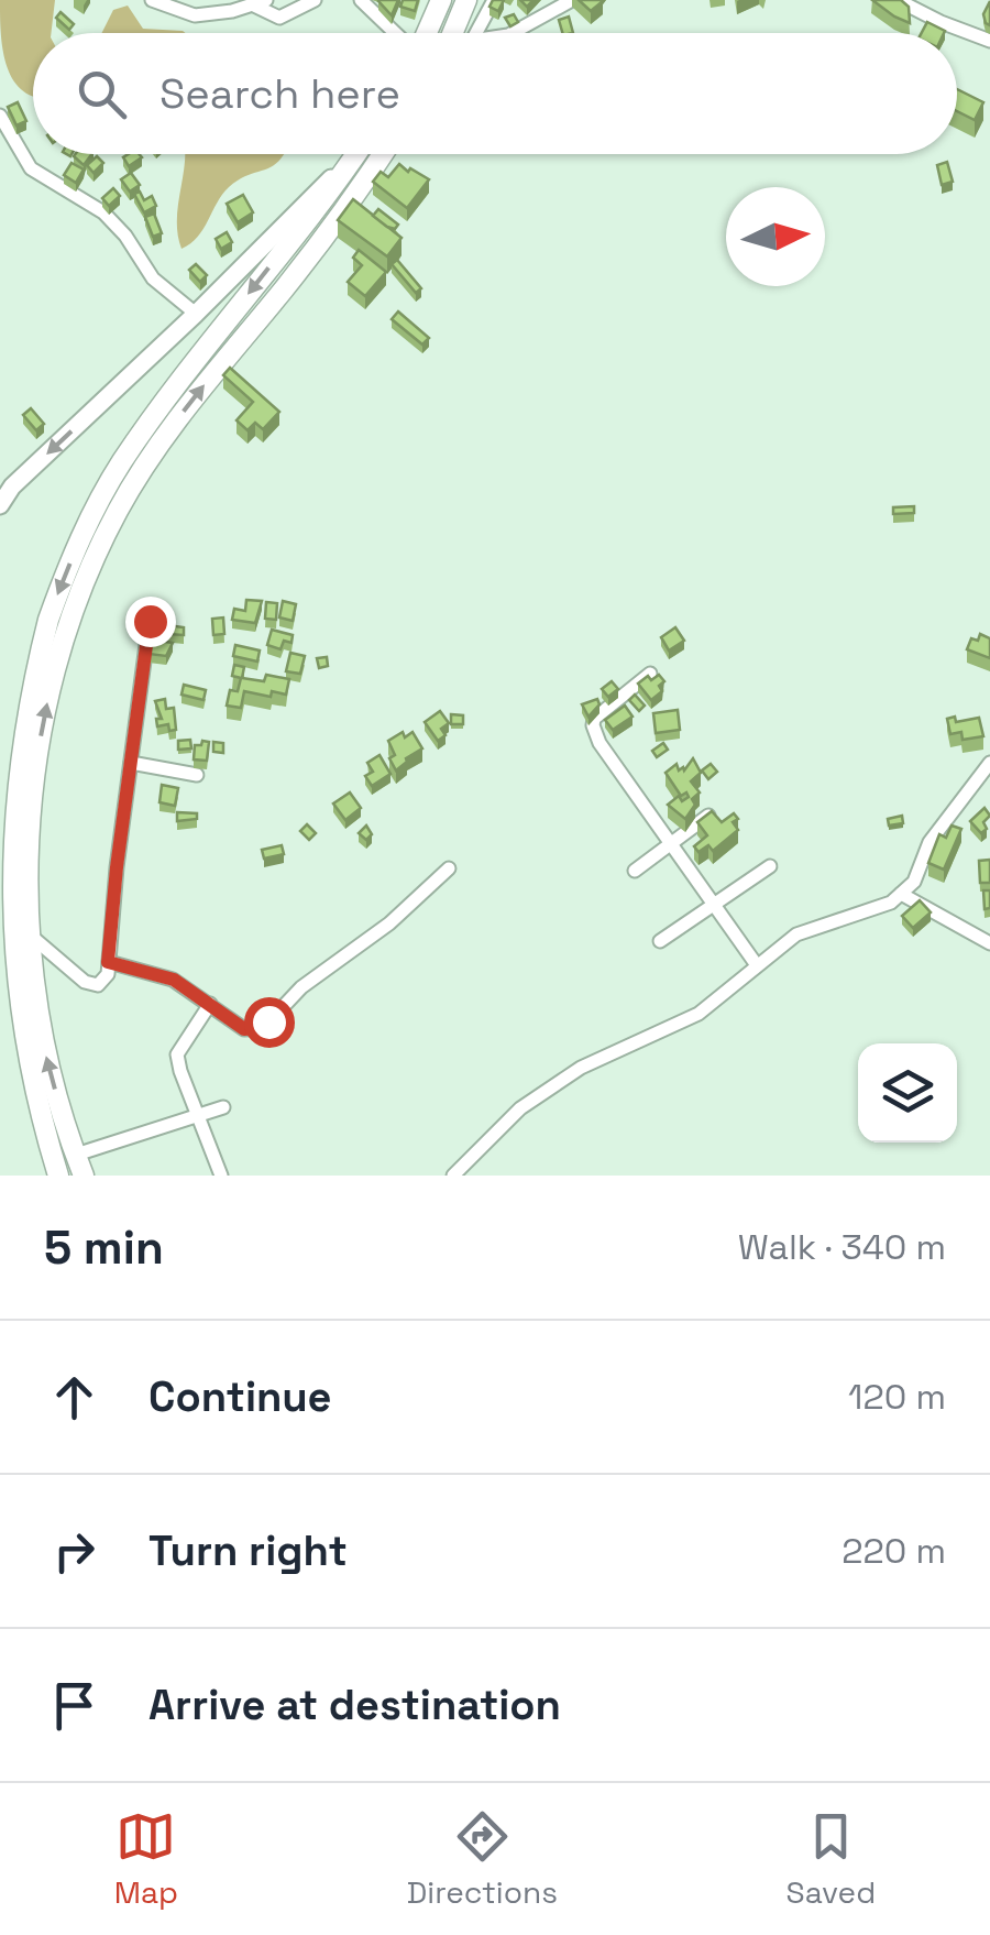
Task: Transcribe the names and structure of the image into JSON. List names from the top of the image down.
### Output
{
  "north": "right",
  "page": {
    "search": "Search here",
    "heading": ["5 min", "Walk · 340 m"],
    "list": [
      ["Continue", "120 m"],
      ["Turn right", "220 m"],
      "Arrive at destination"
    ],
    "nav": ["Map", "Directions", "Saved"]
  }
}
